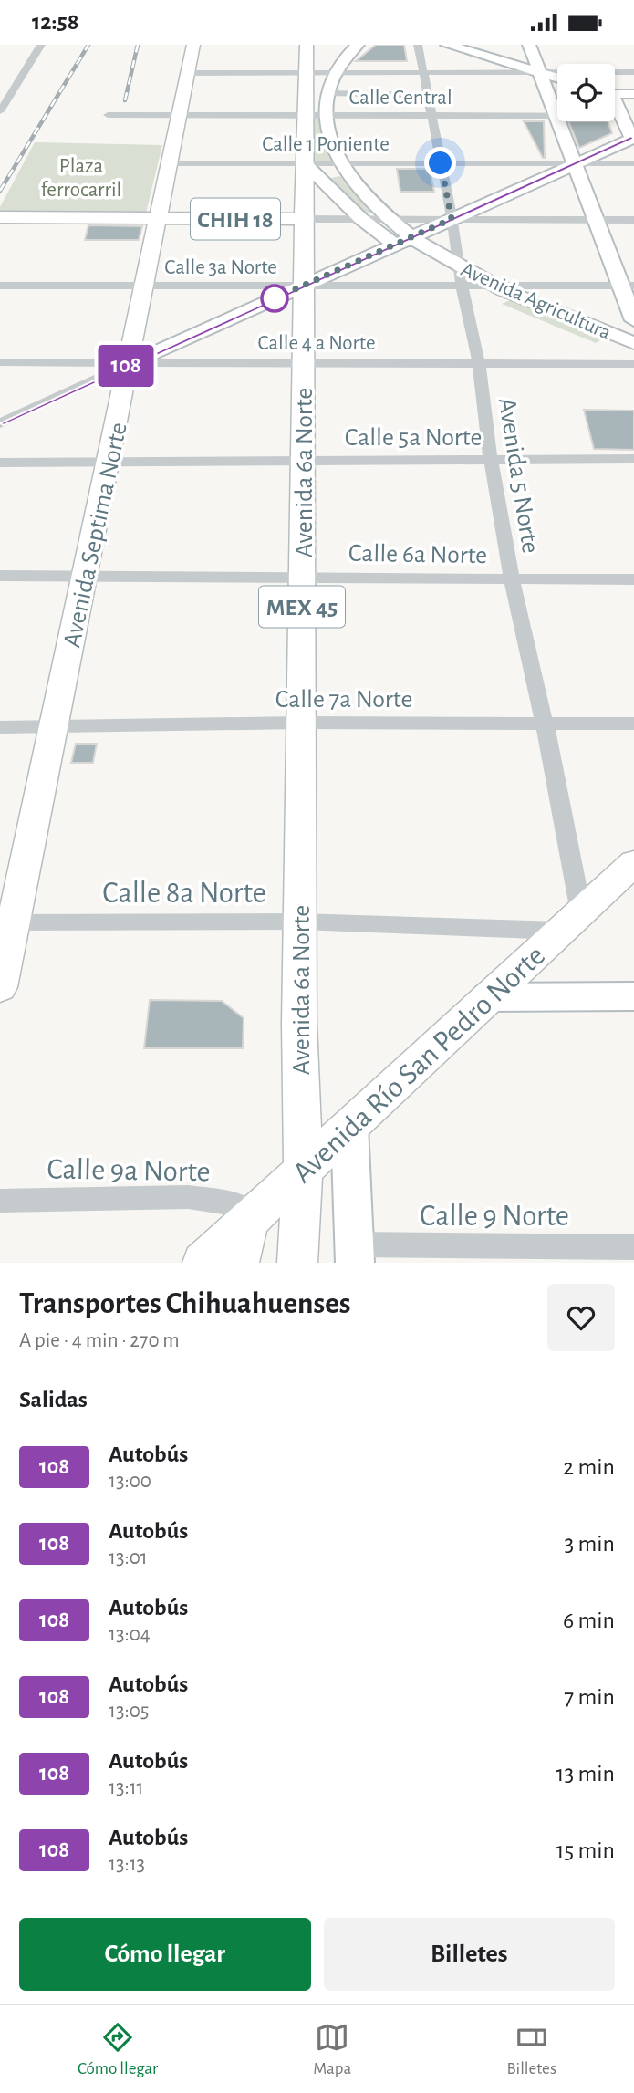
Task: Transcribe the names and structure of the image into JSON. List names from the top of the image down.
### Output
{
  "streets": {
    "main road": [
      "CHIH 18",
      "Avenida Agricultura",
      "Avenida 6a Norte",
      "Avenida Septima Norte",
      "MEX 45",
      "Avenida Río San Pedro Norte"
    ],
    "street": [
      "Calle Central",
      "Calle 1 Poniente",
      "Calle 3a Norte",
      "Calle 4 a Norte",
      "Calle 5a Norte",
      "Avenida 5 Norte",
      "Calle 6a Norte",
      "Calle 7a Norte",
      "Calle 8a Norte",
      "Calle 9a Norte",
      "Calle 9 Norte"
    ]
  },
  "crossings": [
    ["Calle Central", "Avenida Agricultura"],
    ["Calle Central", "Avenida 6a Norte"],
    ["Calle Central", "Avenida 5 Norte"],
    ["Calle Central", "Avenida Septima Norte"],
    ["Calle 1 Poniente", "Avenida Agricultura"],
    ["Calle 1 Poniente", "Avenida 6a Norte"],
    ["Calle 1 Poniente", "Avenida 5 Norte"],
    ["Calle 1 Poniente", "Avenida Septima Norte"],
    ["CHIH 18", "Avenida 6a Norte"],
    ["CHIH 18", "Avenida Septima Norte"],
    ["Calle 3a Norte", "Avenida Agricultura"],
    ["Calle 3a Norte", "Avenida 6a Norte"],
    ["Calle 3a Norte", "Avenida 5 Norte"],
    ["Calle 3a Norte", "Avenida Septima Norte"],
    ["Avenida Agricultura", "Calle 4 a Norte"],
    ["Avenida Agricultura", "Avenida 6a Norte"],
    ["Avenida Agricultura", "Avenida 5 Norte"],
    ["Calle 4 a Norte", "Avenida 6a Norte"],
    ["Calle 4 a Norte", "Avenida 5 Norte"],
    ["Calle 4 a Norte", "Avenida Septima Norte"],
    ["Calle 5a Norte", "Avenida 6a Norte"],
    ["Calle 5a Norte", "Avenida 5 Norte"],
    ["Calle 5a Norte", "Avenida Septima Norte"],
    ["Avenida 6a Norte", "Calle 6a Norte"],
    ["Avenida 6a Norte", "MEX 45"],
    ["Avenida 6a Norte", "Calle 7a Norte"],
    ["Avenida 6a Norte", "Calle 8a Norte"],
    ["Avenida 6a Norte", "Avenida Río San Pedro Norte"],
    ["Avenida 5 Norte", "Calle 6a Norte"],
    ["Avenida 5 Norte", "Calle 7a Norte"],
    ["Avenida 5 Norte", "Calle 8a Norte"],
    ["Avenida 5 Norte", "Avenida Río San Pedro Norte"],
    ["Avenida Septima Norte", "Calle 6a Norte"],
    ["Avenida Septima Norte", "Calle 7a Norte"],
    ["Avenida Septima Norte", "Calle 8a Norte"],
    ["MEX 45", "Avenida Río San Pedro Norte"],
    ["Calle 8a Norte", "Avenida Río San Pedro Norte"],
    ["Avenida Río San Pedro Norte", "Calle 9a Norte"]
  ],
  "parks": ["Plaza ferrocarril"],
  "lines": ["bus line 108"],
  "page": {
    "status": "12:58",
    "on_map": "108",
    "heading": [
      ["Transportes Chihuahuenses", "A pie · 4 min · 270 m"],
      "Salidas"
    ],
    "list": [
      {
        "mark": "108",
        "name": "Autobús",
        "note": "13:00",
        "value": "2 min"
      },
      {
        "mark": "108",
        "name": "Autobús",
        "note": "13:01",
        "value": "3 min"
      },
      {
        "mark": "108",
        "name": "Autobús",
        "note": "13:04",
        "value": "6 min"
      },
      {
        "mark": "108",
        "name": "Autobús",
        "note": "13:05",
        "value": "7 min"
      },
      {
        "mark": "108",
        "name": "Autobús",
        "note": "13:11",
        "value": "13 min"
      },
      {
        "mark": "108",
        "name": "Autobús",
        "note": "13:13",
        "value": "15 min"
      }
    ],
    "buttons": ["Cómo llegar", "Billetes"],
    "tabs": ["Cómo llegar", "Mapa", "Billetes"]
  }
}
